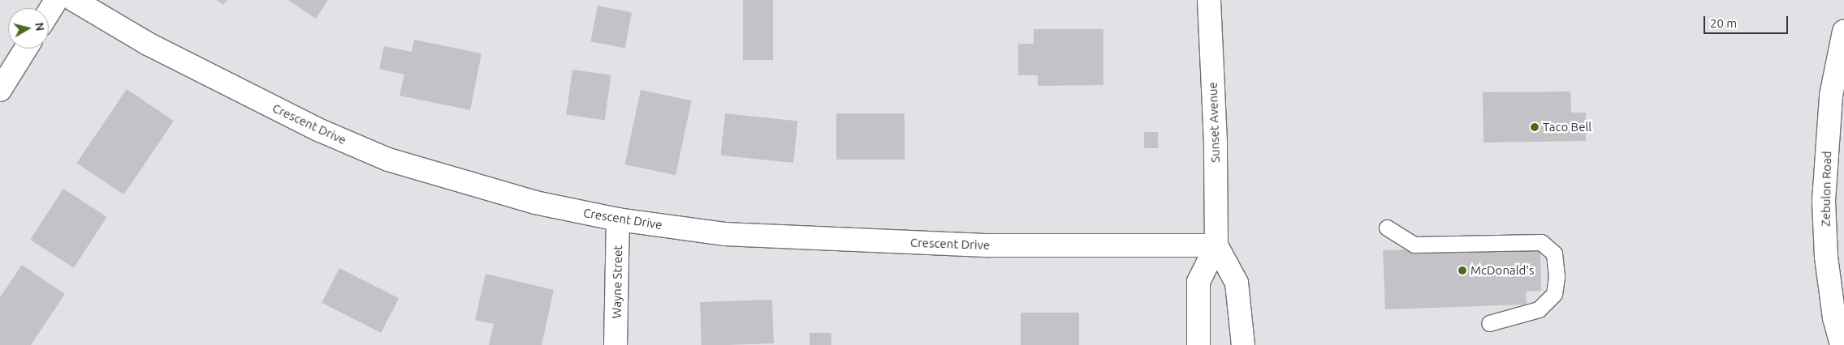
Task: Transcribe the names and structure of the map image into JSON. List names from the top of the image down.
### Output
{
  "streets": {
    "street": [
      "Sunset Avenue",
      "Crescent Drive",
      "Zebulon Road",
      "Wayne Street"
    ]
  },
  "crossings": [
    ["Sunset Avenue", "Crescent Drive"],
    ["Crescent Drive", "Wayne Street"]
  ],
  "places": ["Taco Bell", "McDonald's"],
  "scale_bar": "20 m",
  "north": "right"
}
